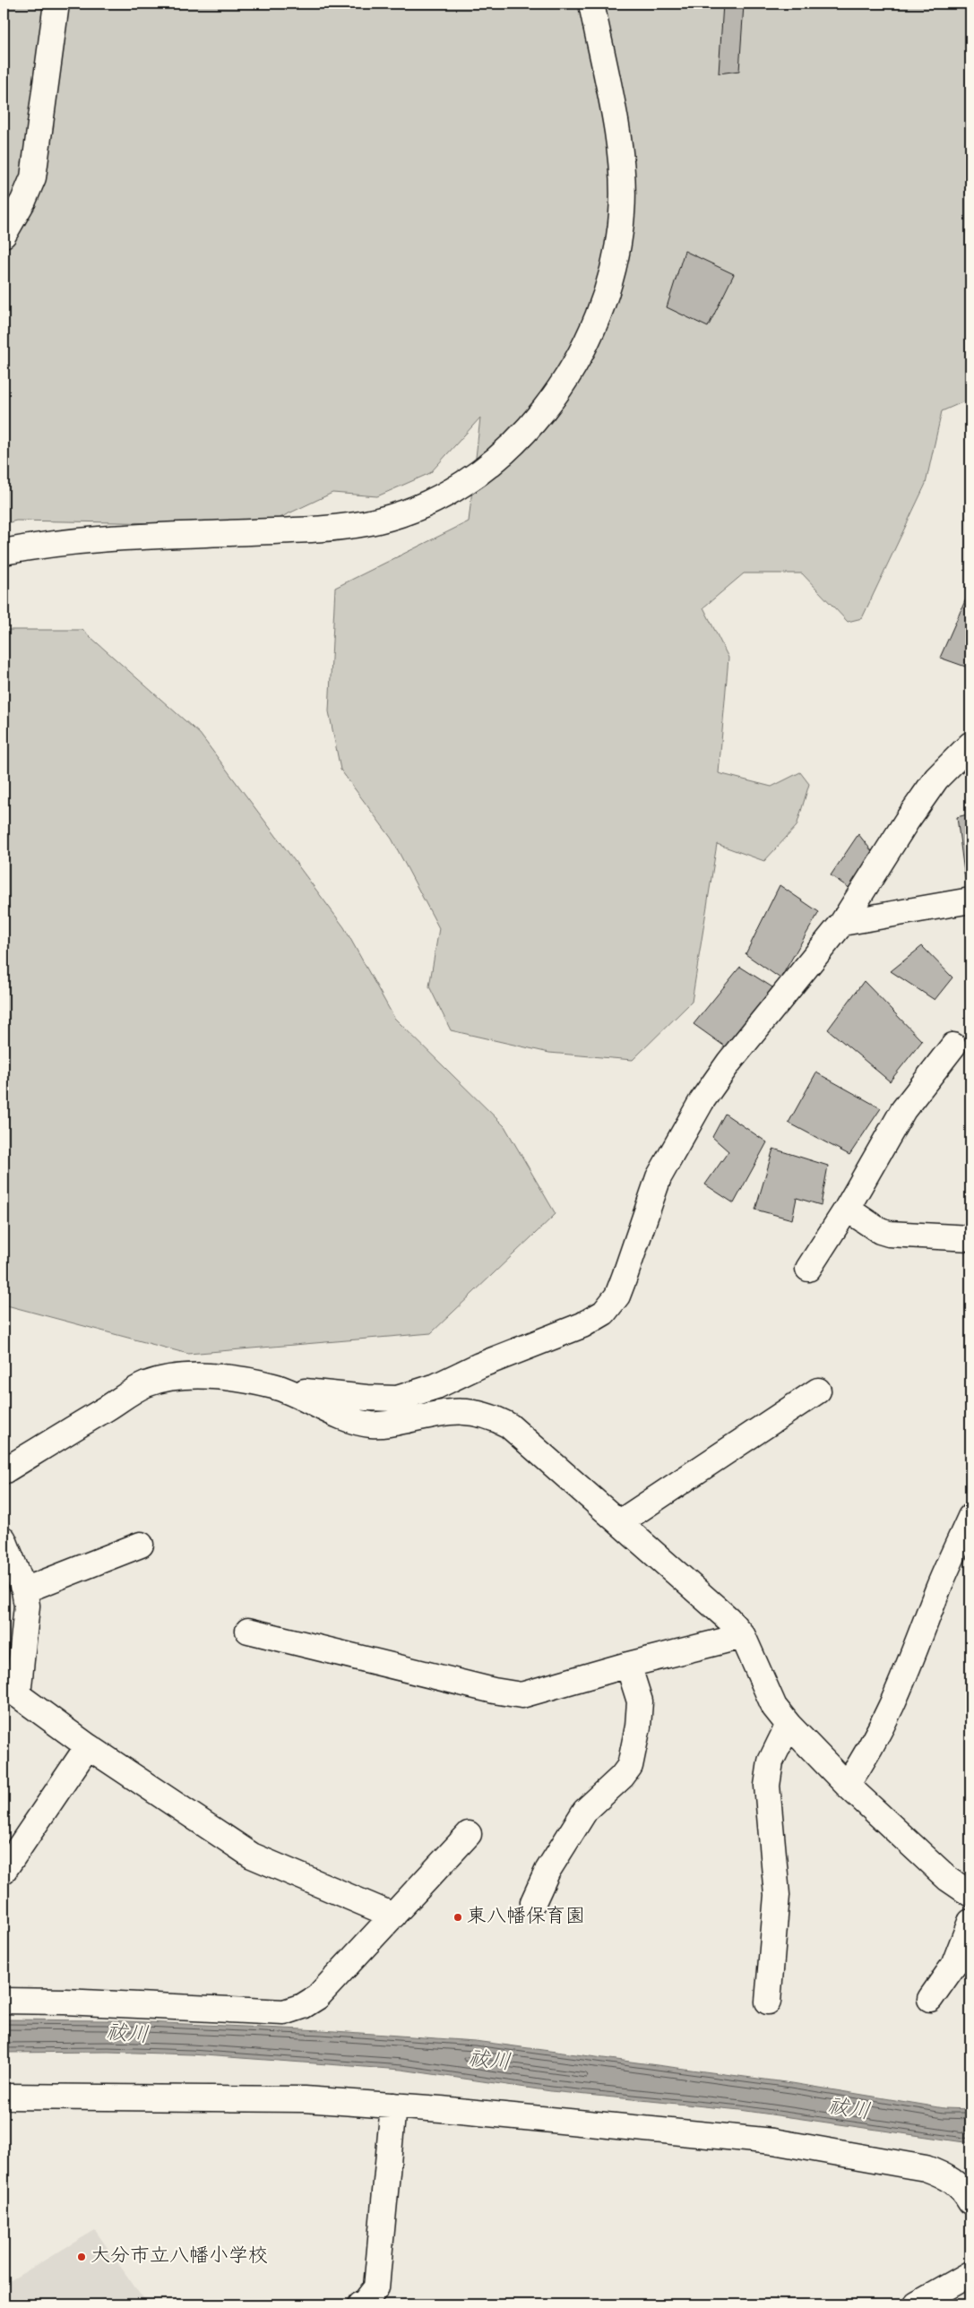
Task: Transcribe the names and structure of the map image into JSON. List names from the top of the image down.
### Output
{
  "water": ["祓川"],
  "places": ["東八幡保育園", "大分市立八幡小学校"]
}
